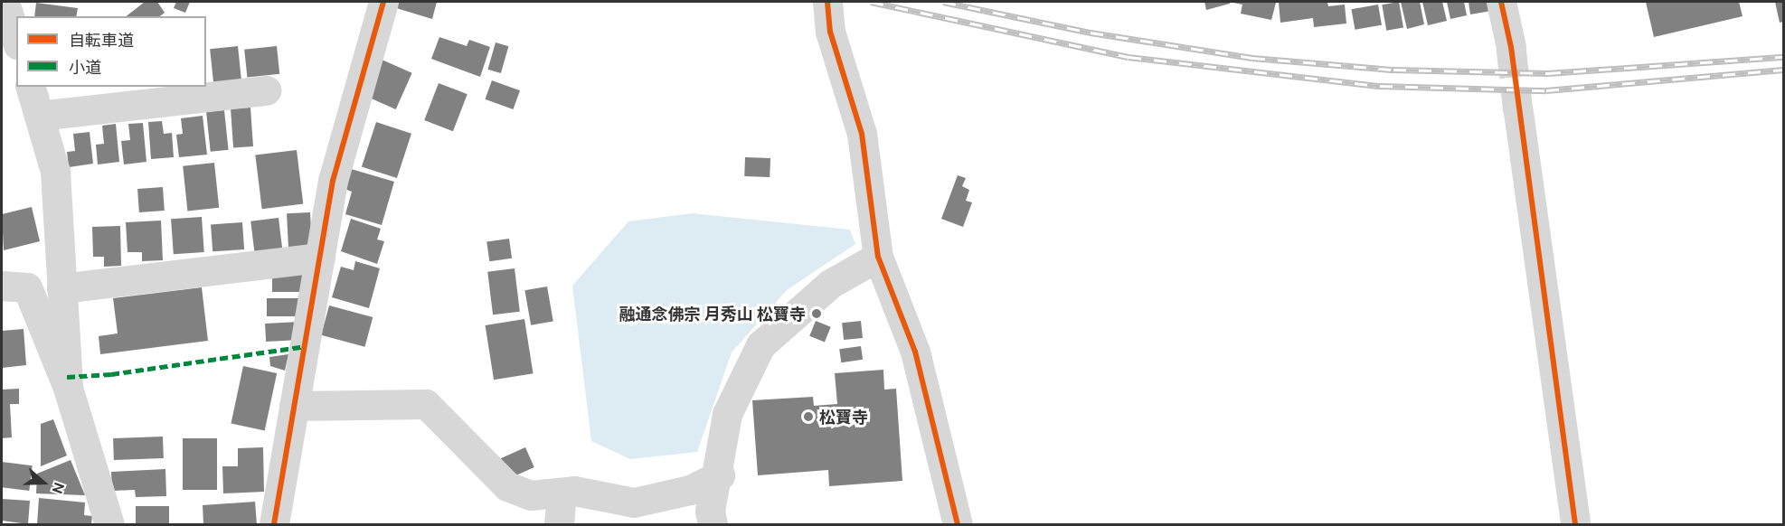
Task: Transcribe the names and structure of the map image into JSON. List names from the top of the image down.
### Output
{
  "places": ["融通念佛宗 月秀山 松寶寺", "松寶寺"],
  "legend": ["自転車道", "小道"],
  "north": "right"
}
